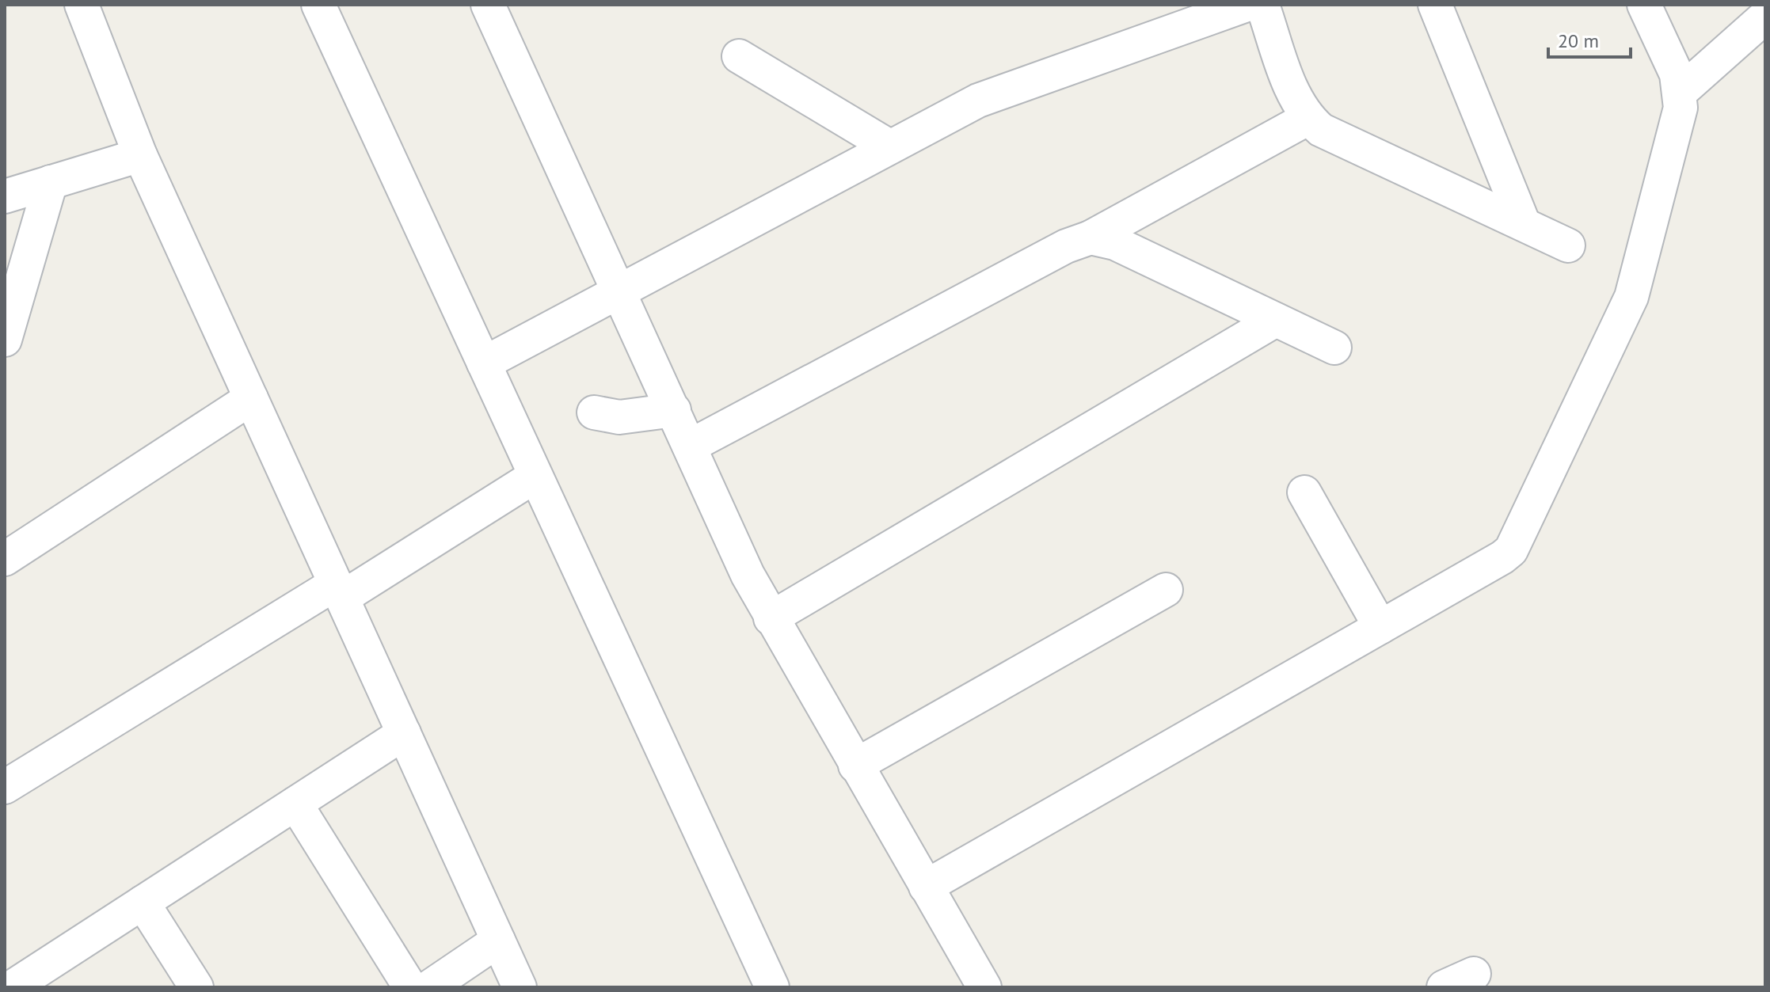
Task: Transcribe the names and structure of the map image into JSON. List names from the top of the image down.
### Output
{
  "scale_bar": "20 m"
}
